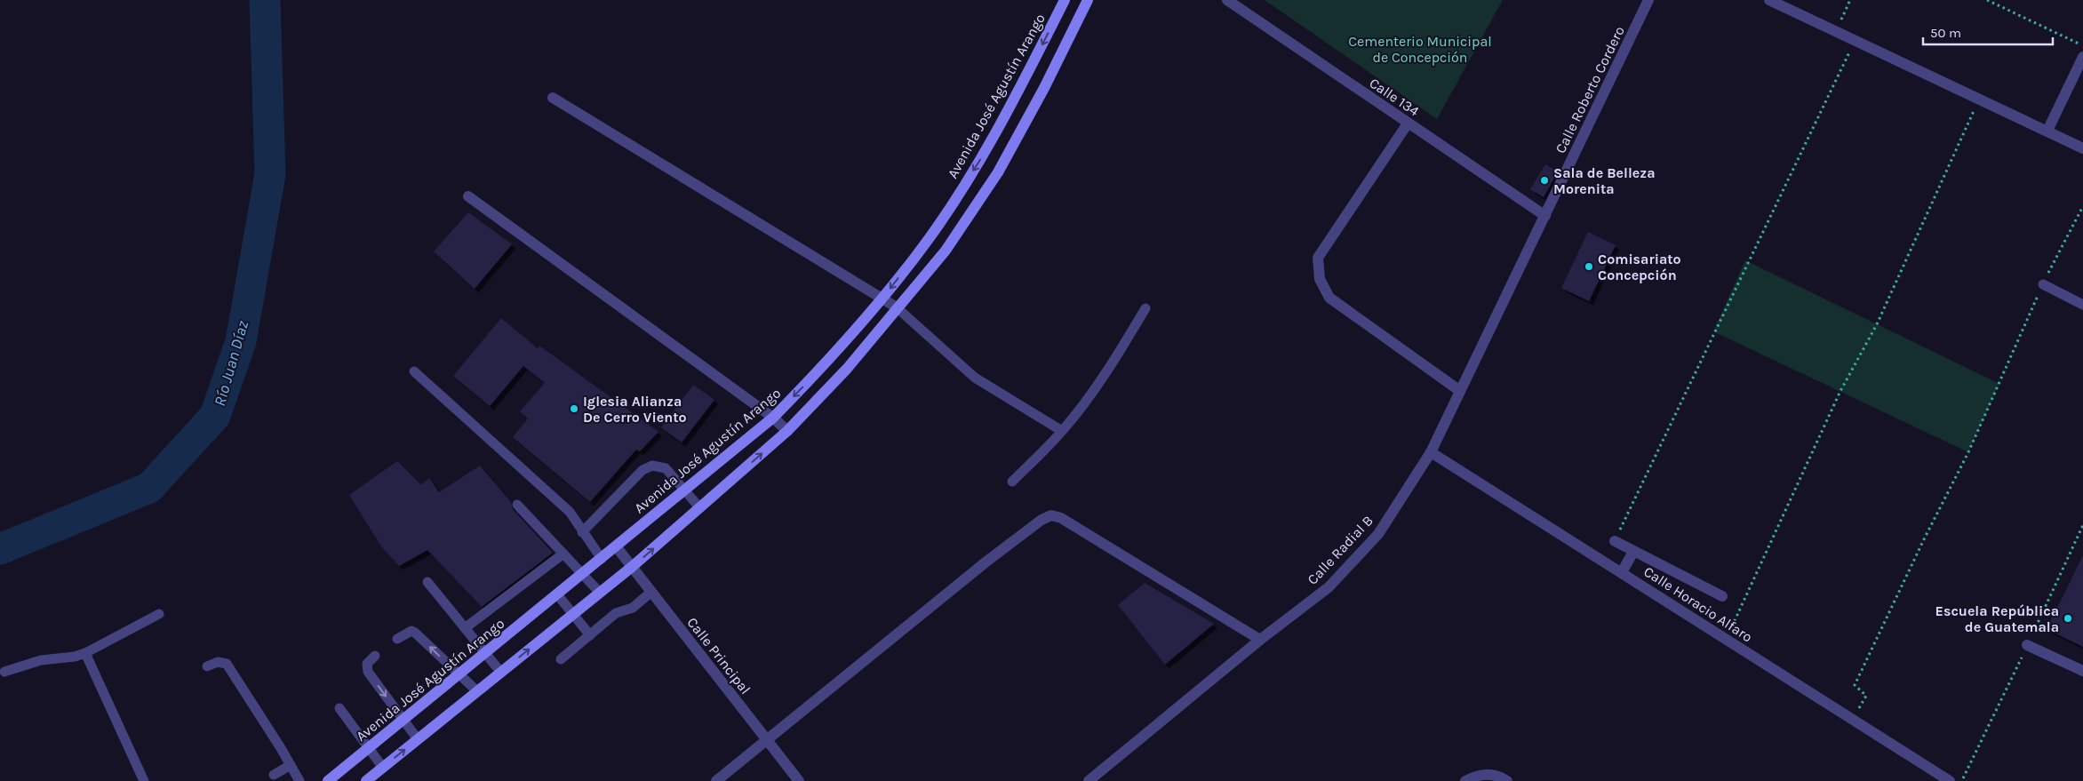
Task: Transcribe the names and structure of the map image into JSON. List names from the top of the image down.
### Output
{
  "streets": {
    "main road": ["Avenida José Agustín Arango"],
    "street": [
      "Calle Roberto Cordero",
      "Calle 134",
      "Calle Radial B",
      "Calle Horacio Alfaro",
      "Calle Principal"
    ]
  },
  "crossings": [
    ["Calle Roberto Cordero", "Calle 134"],
    ["Calle Roberto Cordero", "Calle Radial B"],
    ["Avenida José Agustín Arango", "Calle Principal"],
    ["Calle 134", "Calle Radial B"],
    ["Calle Radial B", "Calle Horacio Alfaro"]
  ],
  "water": ["Río Juan Díaz"],
  "parks": ["Cementerio Municipal de Concepción"],
  "places": [
    "Sala de Belleza Morenita",
    "Comisariato Concepción",
    "Iglesia Alianza De Cerro Viento",
    "Escuela República de Guatemala"
  ],
  "scale_bar": "50 m"
}
